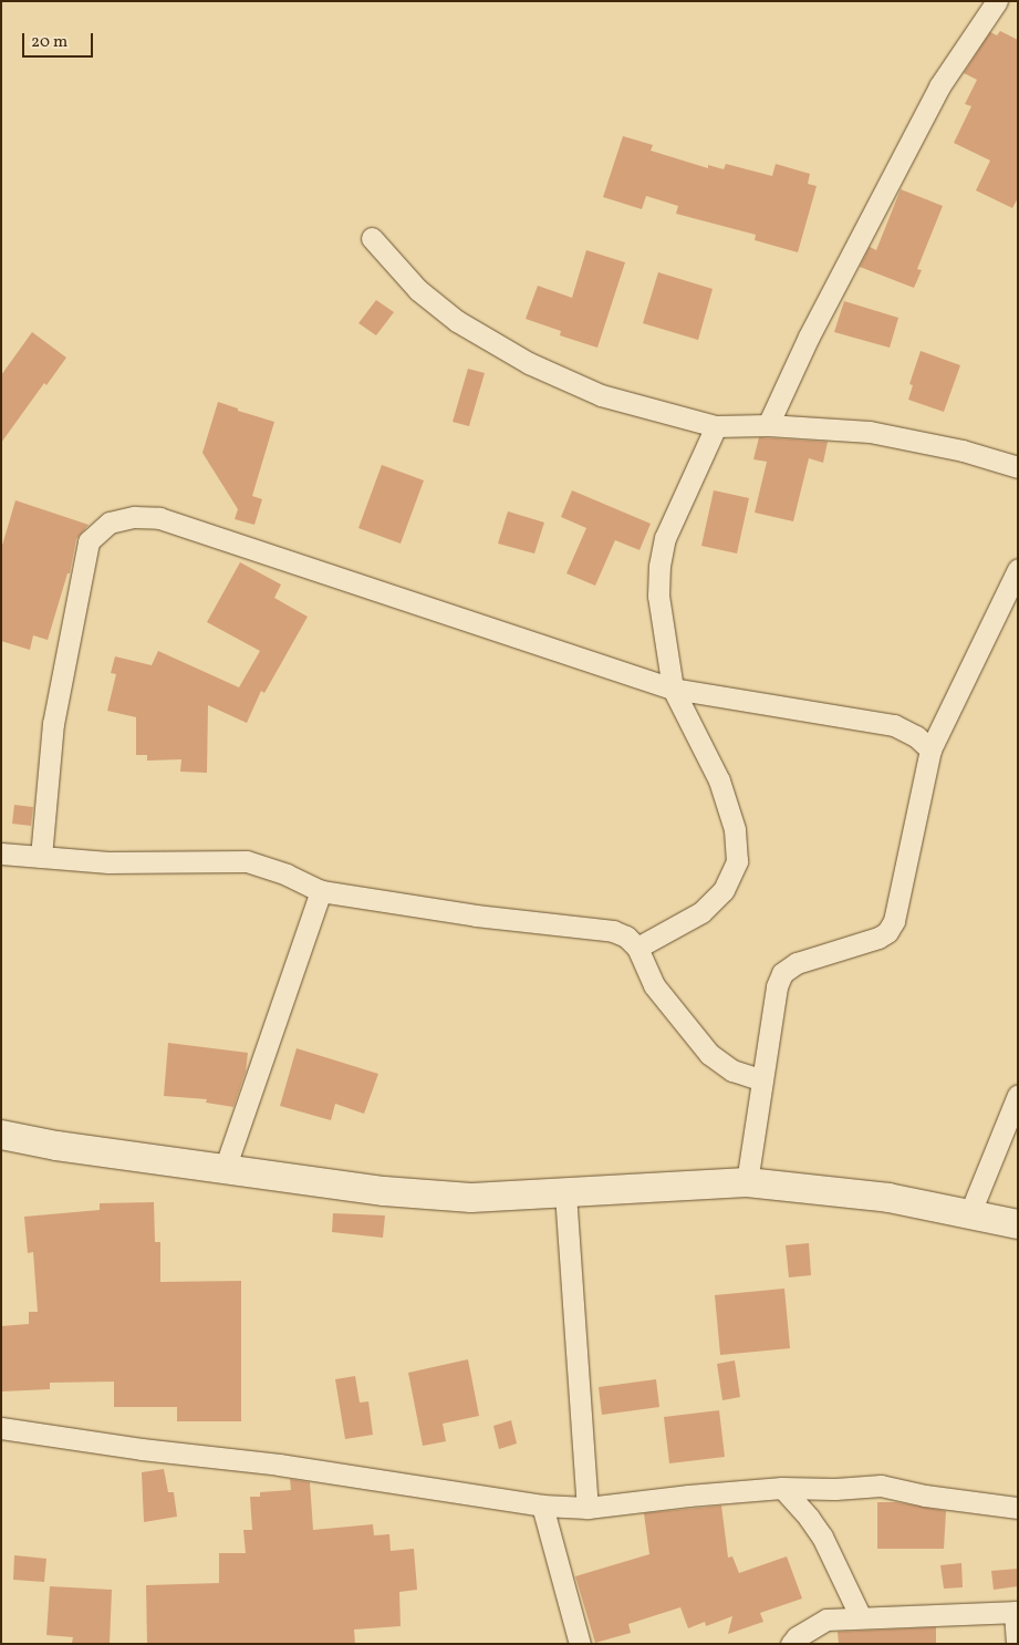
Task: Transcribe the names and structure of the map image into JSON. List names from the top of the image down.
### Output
{
  "scale_bar": "20 m"
}
